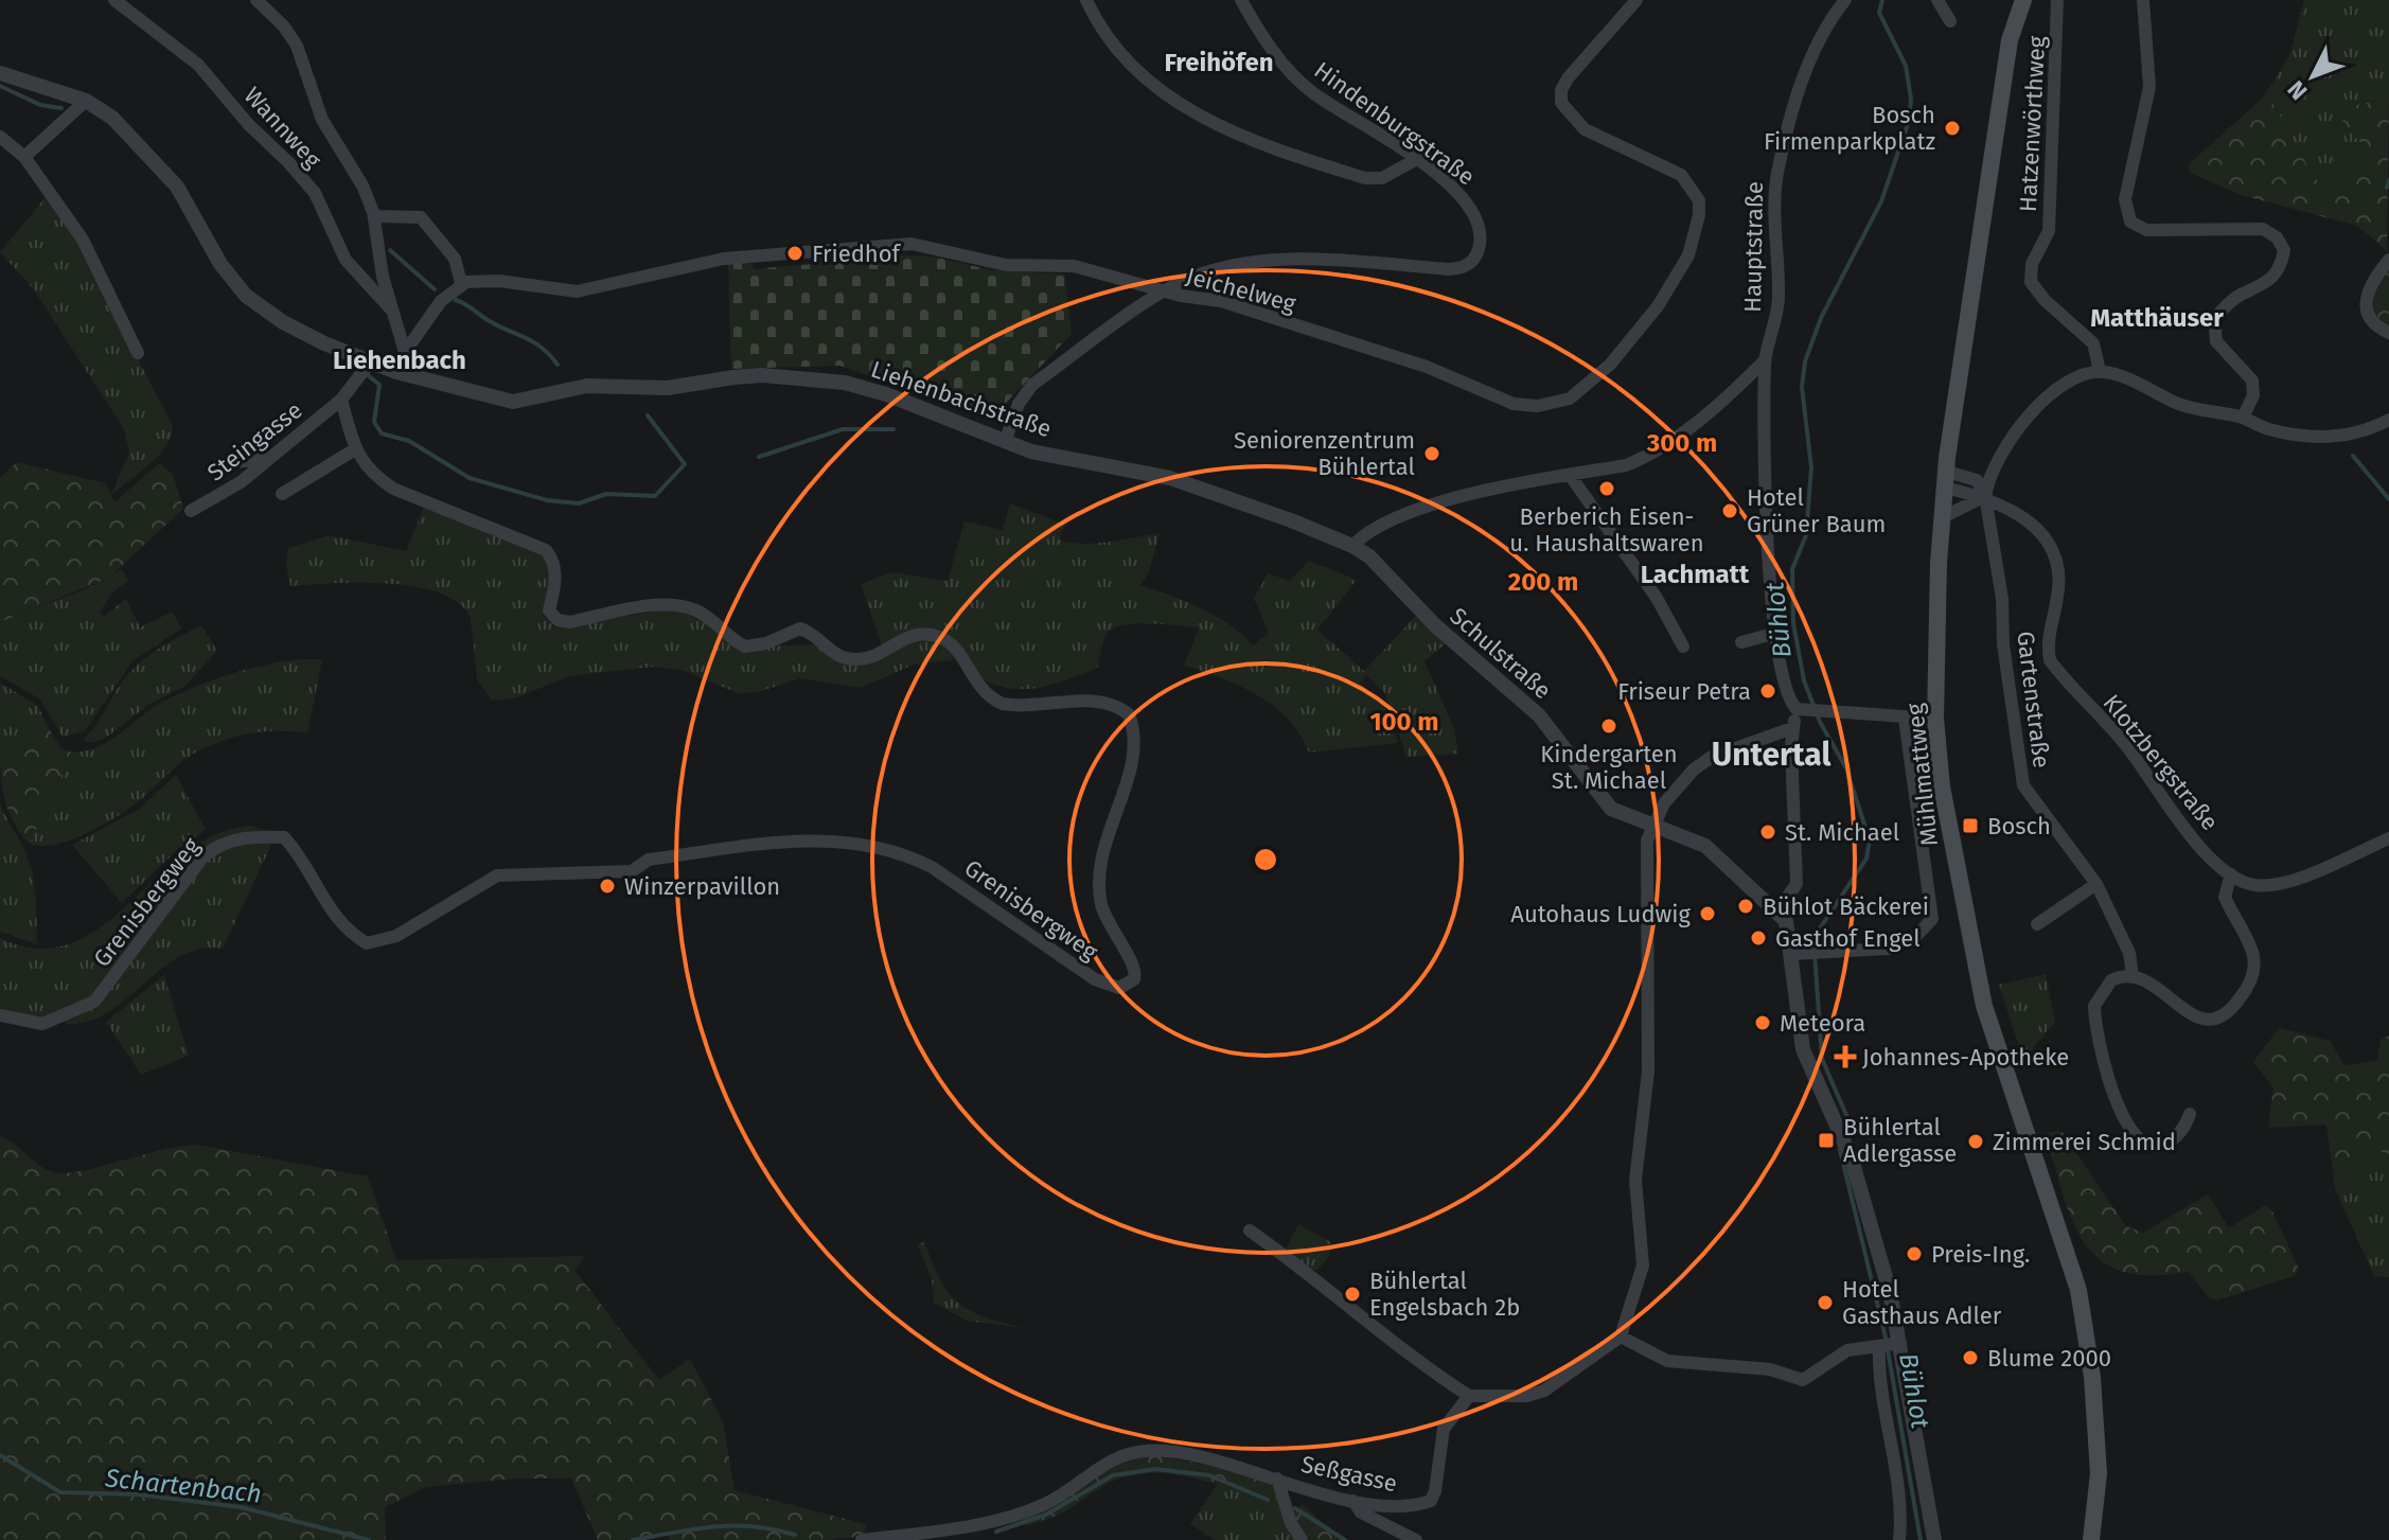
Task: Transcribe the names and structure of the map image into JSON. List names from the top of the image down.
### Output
{
  "streets": {
    "main road": ["Mühlmattweg"],
    "street": [
      "Hindenburgstraße",
      "Hatzenwörthweg",
      "Wannweg",
      "Hauptstraße",
      "Jeichelweg",
      "Liehenbachstraße",
      "Steingasse",
      "Schulstraße",
      "Gartenstraße",
      "Klotzbergstraße",
      "Grenisbergweg",
      "Seßgasse"
    ]
  },
  "crossings": [
    ["Hindenburgstraße", "Jeichelweg"],
    ["Hindenburgstraße", "Liehenbachstraße"],
    ["Liehenbachstraße", "Schulstraße"],
    ["Steingasse", "Grenisbergweg"],
    ["Gartenstraße", "Klotzbergstraße"],
    ["Klotzbergstraße", "Mühlmattweg"]
  ],
  "districts": [
    "Freihöfen",
    "Matthäuser",
    "Liehenbach",
    "Lachmatt",
    "Untertal"
  ],
  "water": ["Bühlot", "Schartenbach"],
  "places": {
    "other": [
      "Bosch Firmenparkplatz",
      "Friedhof",
      "Seniorenzentrum Bühlertal",
      "Berberich Eisen- u. Haushaltswaren",
      "Hotel Grüner Baum",
      "Friseur Petra",
      "Kindergarten St. Michael",
      "St. Michael",
      "Winzerpavillon",
      "Bühlot Bäckerei",
      "Autohaus Ludwig",
      "Gasthof Engel",
      "Meteora",
      "Zimmerei Schmid",
      "Preis-Ing.",
      "Bühlertal Engelsbach 2b",
      "Hotel Gasthaus Adler",
      "Blume 2000"
    ],
    "transit": ["Bosch", "Bühlertal Adlergasse"],
    "health": ["Johannes-Apotheke"]
  },
  "north": "bottom left",
  "rings": ["300 m", "200 m", "100 m"]
}
